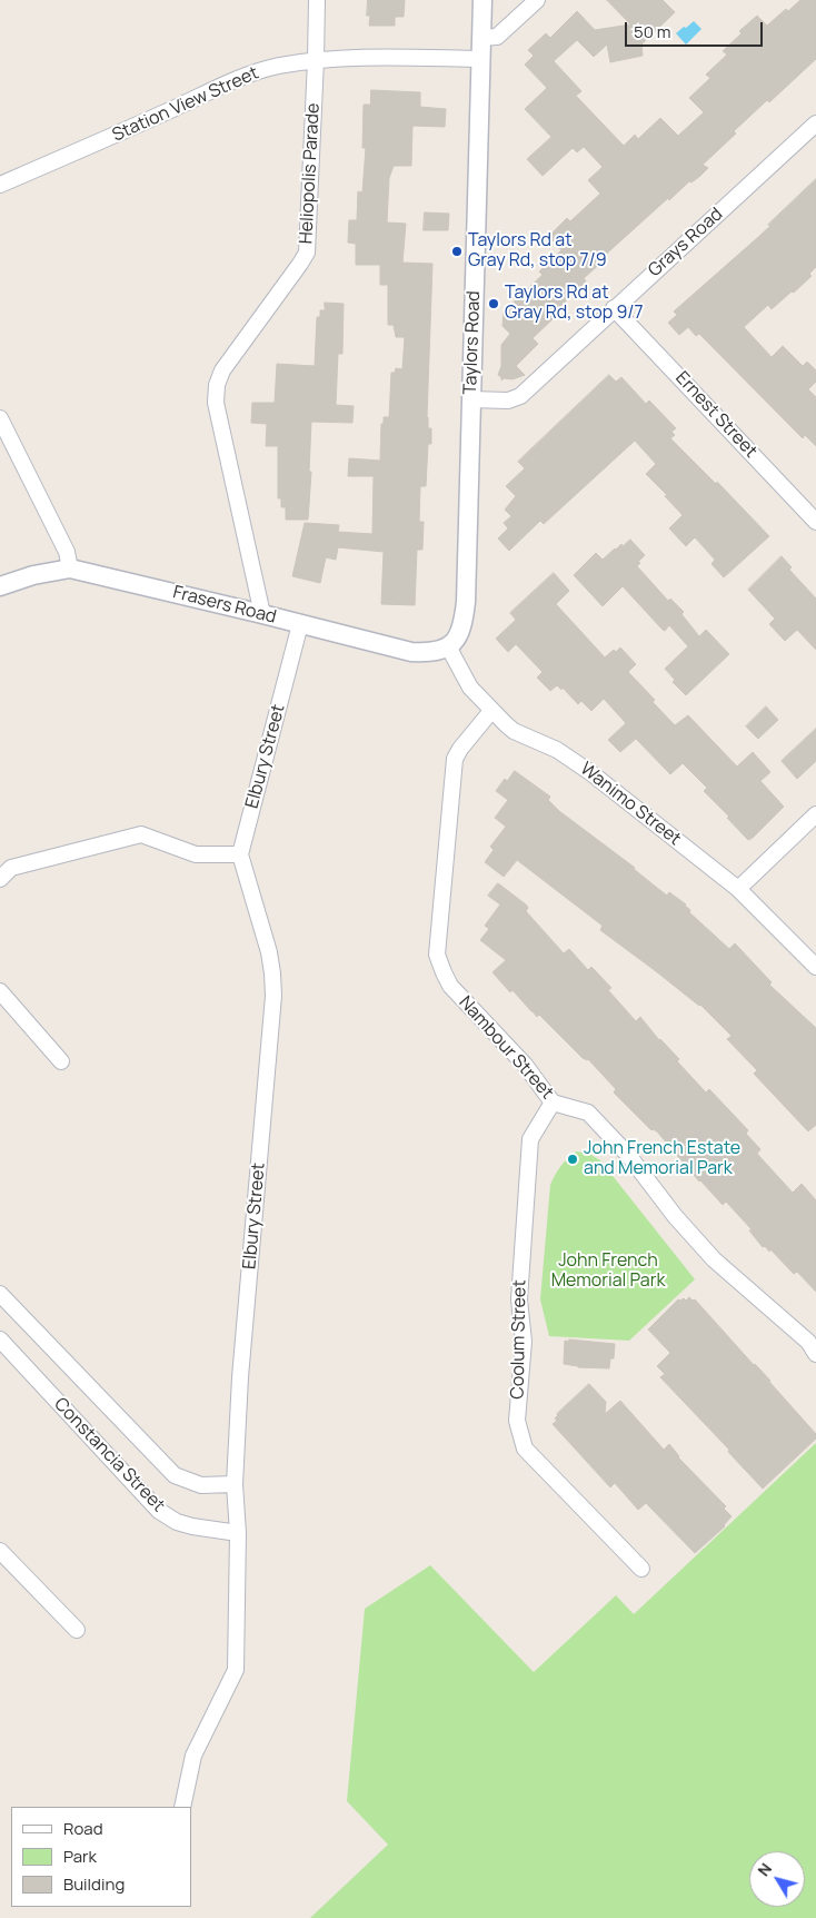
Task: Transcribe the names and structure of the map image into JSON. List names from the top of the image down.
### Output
{
  "streets": {
    "street": [
      "Station View Street",
      "Heliopolis Parade",
      "Grays Road",
      "Taylors Road",
      "Ernest Street",
      "Frasers Road",
      "Elbury Street",
      "Wanimo Street",
      "Nambour Street",
      "Coolum Street",
      "Constancia Street"
    ]
  },
  "crossings": [
    ["Station View Street", "Heliopolis Parade"],
    ["Station View Street", "Taylors Road"],
    ["Heliopolis Parade", "Frasers Road"],
    ["Grays Road", "Taylors Road"],
    ["Grays Road", "Ernest Street"],
    ["Taylors Road", "Frasers Road"],
    ["Taylors Road", "Wanimo Street"],
    ["Frasers Road", "Elbury Street"],
    ["Frasers Road", "Wanimo Street"],
    ["Elbury Street", "Constancia Street"],
    ["Wanimo Street", "Nambour Street"],
    ["Nambour Street", "Coolum Street"]
  ],
  "parks": ["John French Memorial Park"],
  "places": ["Taylors Rd at Gray Rd, stop 7/9", "Taylors Rd at Gray Rd, stop 9/7", "John French Estate and Memorial Park"],
  "legend": ["Road", "Park", "Building"],
  "scale_bar": "50 m",
  "north": "top left"
}
